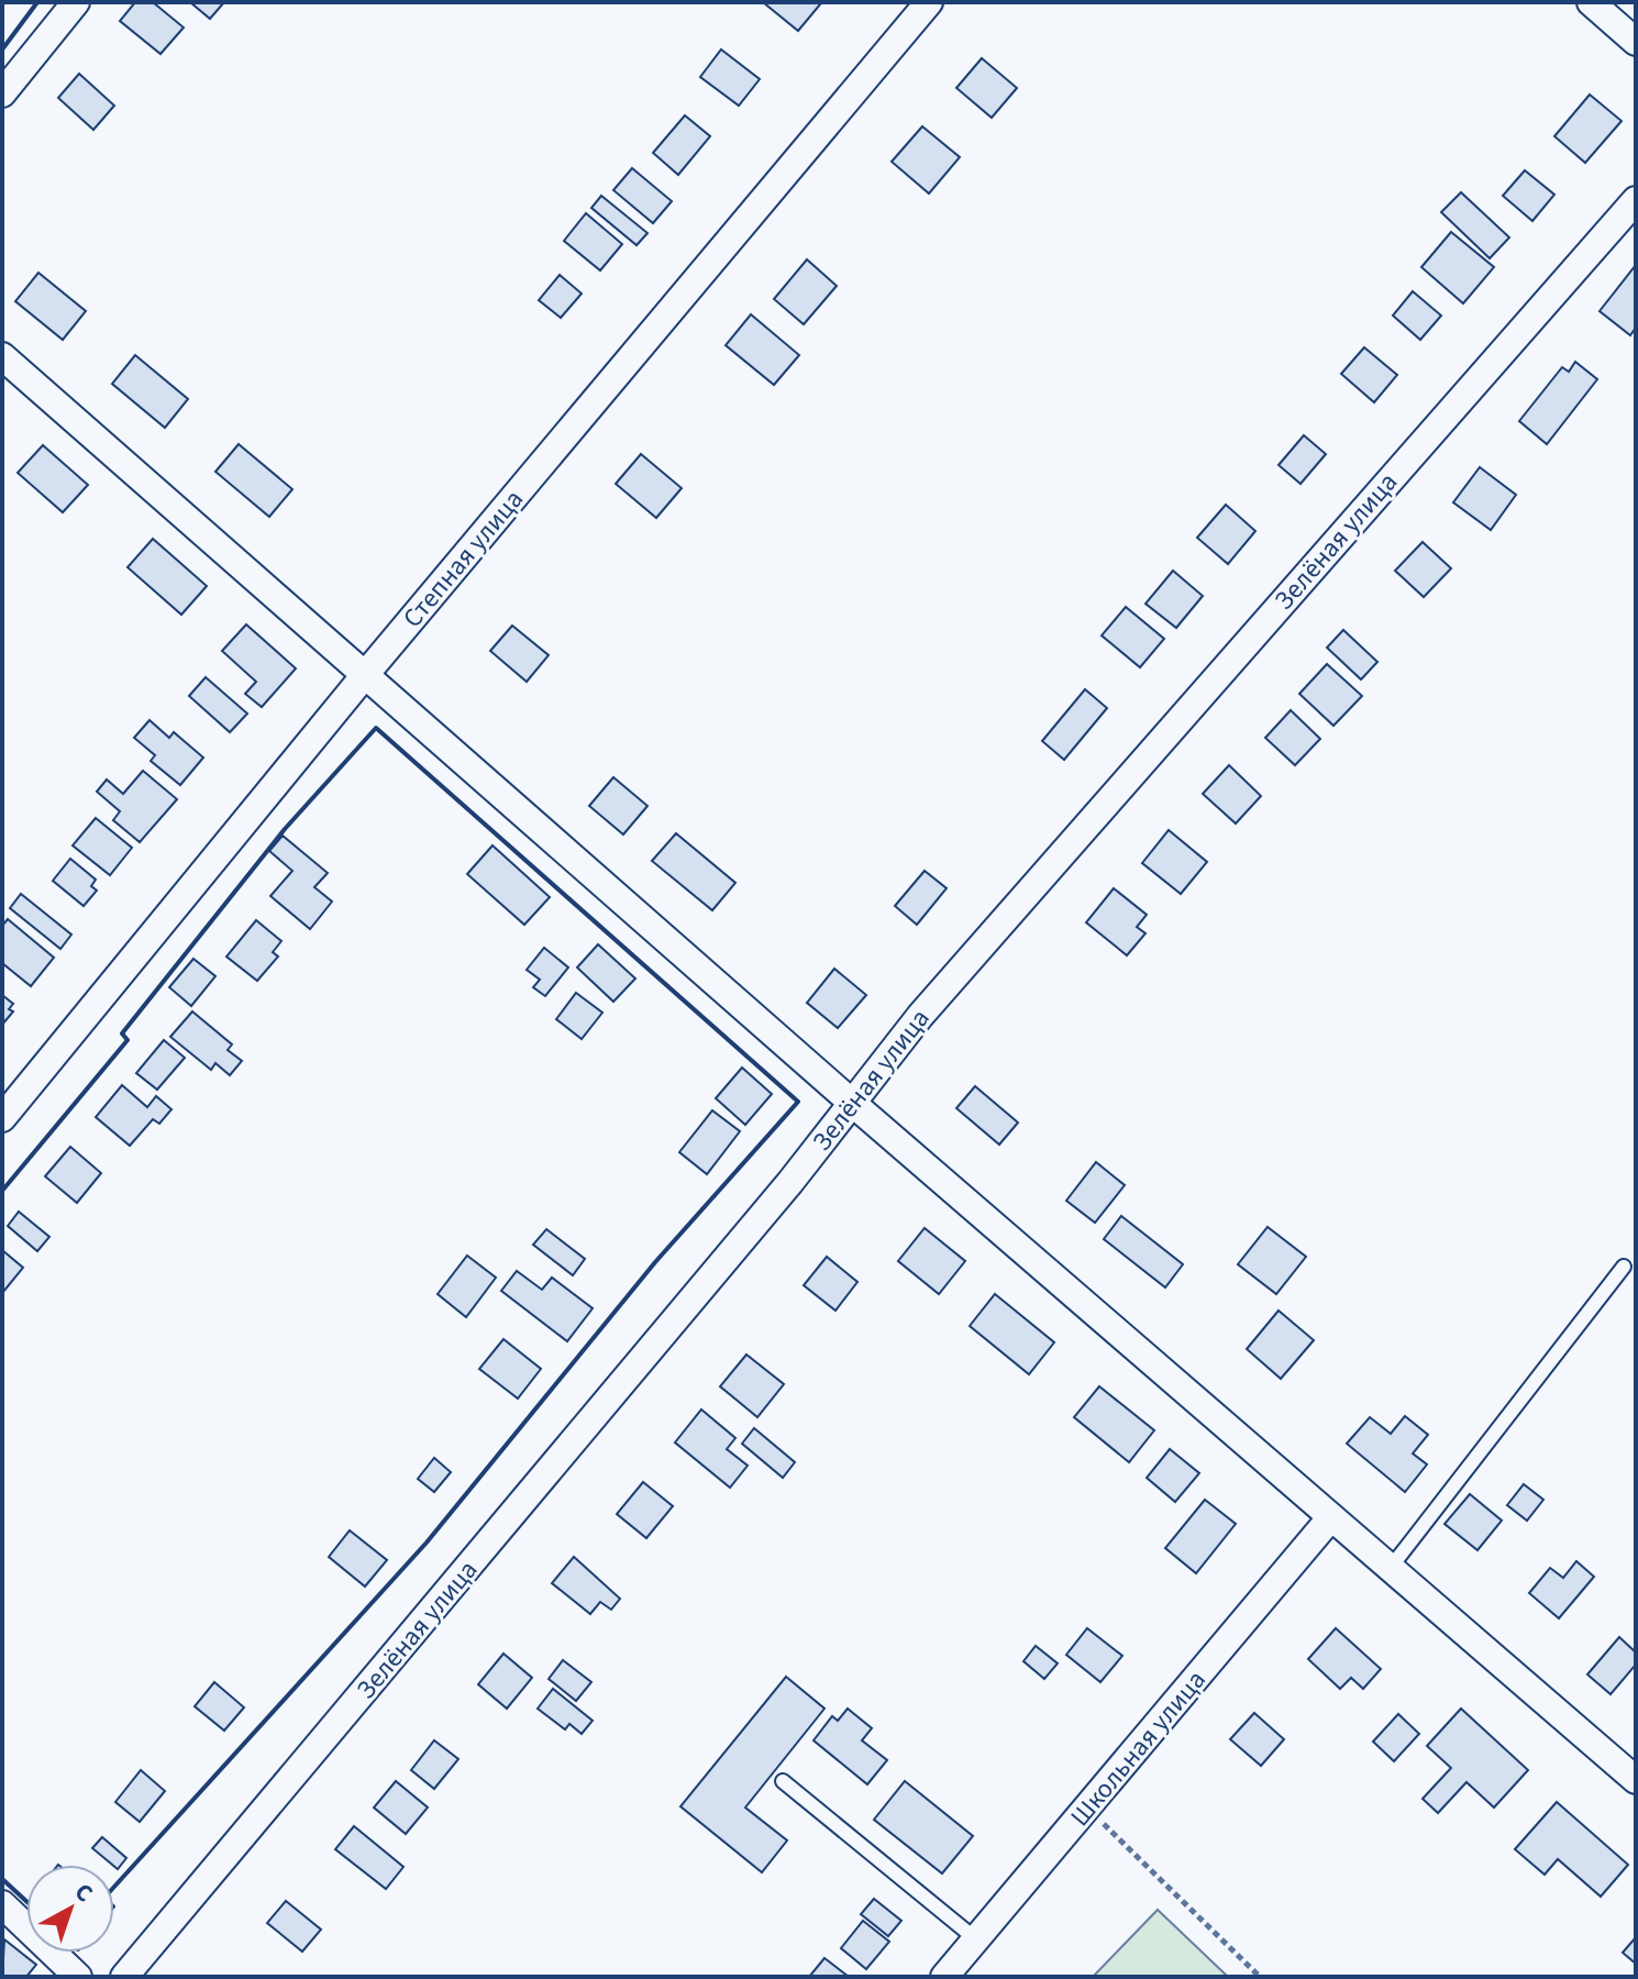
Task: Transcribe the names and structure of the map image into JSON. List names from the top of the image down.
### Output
{
  "streets": {
    "street": ["Зелёная улица", "Степная улица", "Школьная улица"]
  },
  "north": "top right"
}
